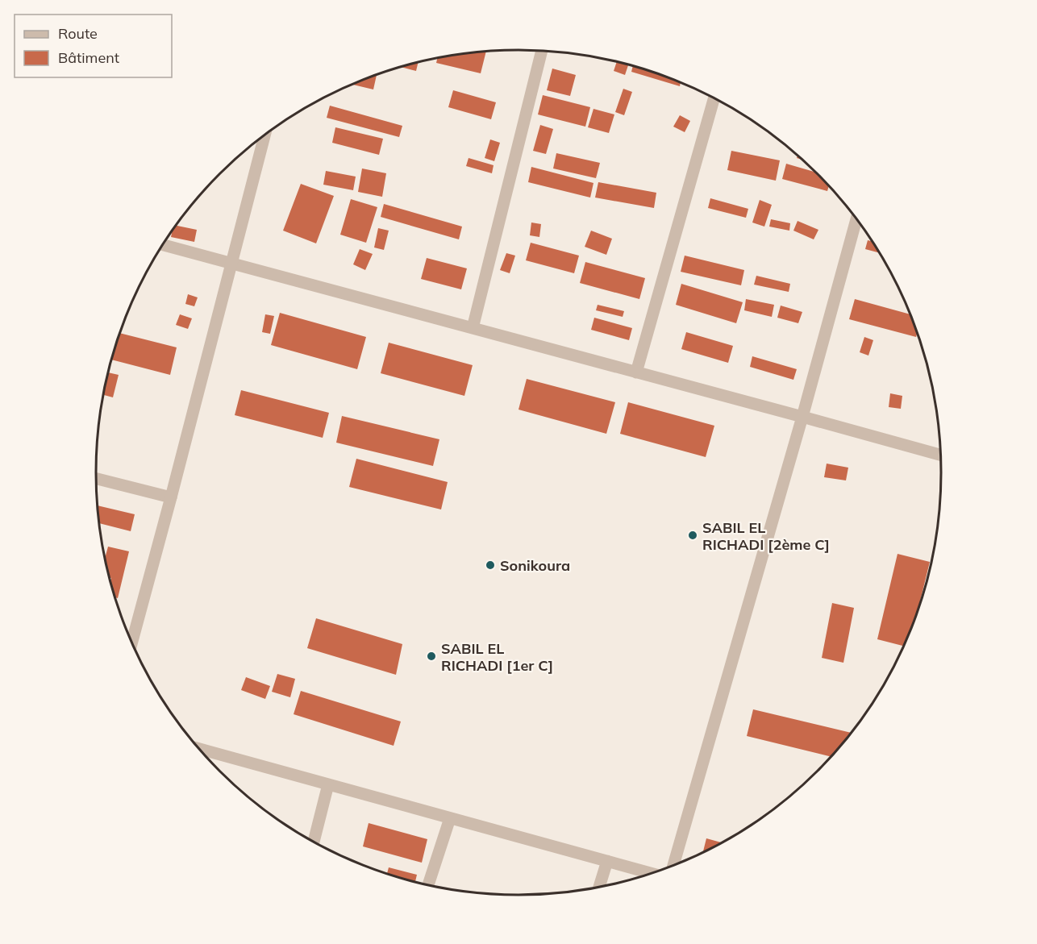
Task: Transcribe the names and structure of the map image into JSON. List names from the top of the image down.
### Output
{
  "places": ["SABIL EL RICHADI [2ème C]", "Sonikoura", "SABIL EL RICHADI [1er C]"],
  "legend": ["Route", "Bâtiment"]
}
